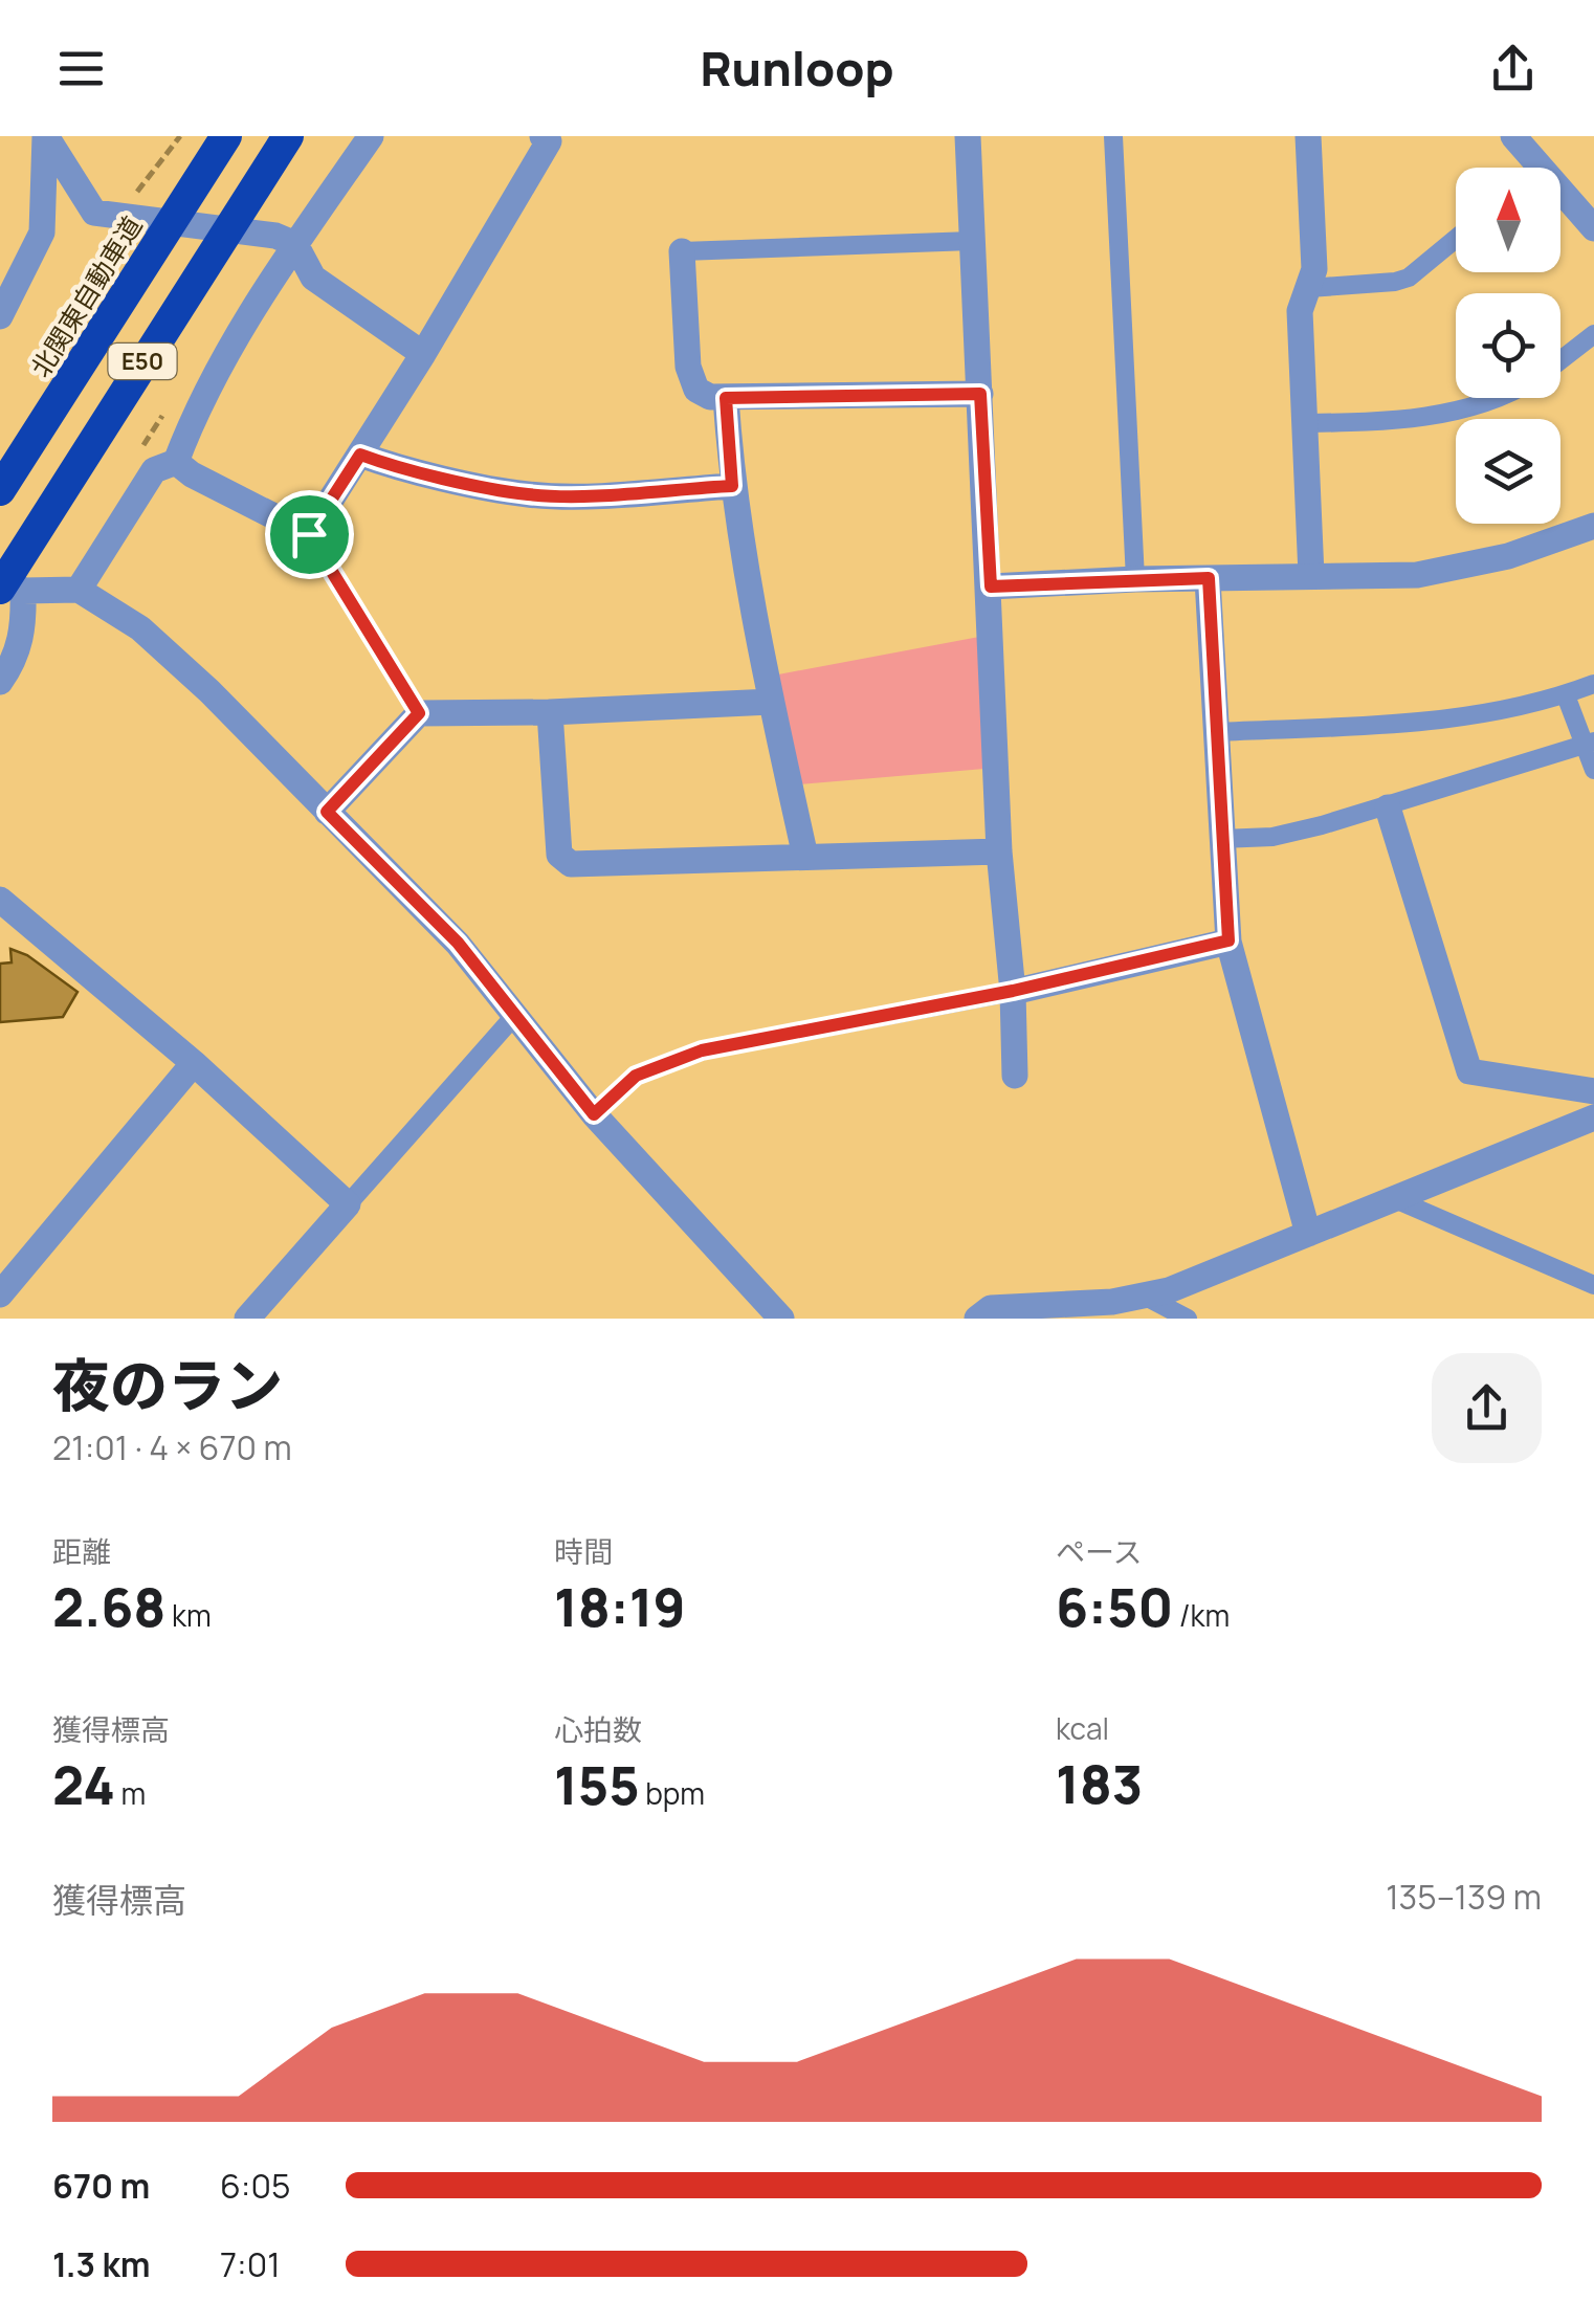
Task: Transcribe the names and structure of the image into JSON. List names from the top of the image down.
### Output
{
  "streets": {
    "highway": ["北関東自動車道", "E50"]
  },
  "north": "top",
  "page": {
    "header": "Runloop",
    "heading": ["夜のラン", "21:01 · 4 × 670 m"],
    "stats": [
      ["距離", "2.68 km"],
      ["時間", "18:19"],
      ["ペース", "6:50 /km"],
      ["獲得標高", "24 m"],
      ["心拍数", "155 bpm"],
      ["kcal", "183"]
    ],
    "chart": ["獲得標高", "135–139 m"],
    "list": [
      {
        "name": "670 m",
        "note": "6:05"
      },
      {
        "name": "1.3 km",
        "note": "7:01"
      }
    ]
  }
}
